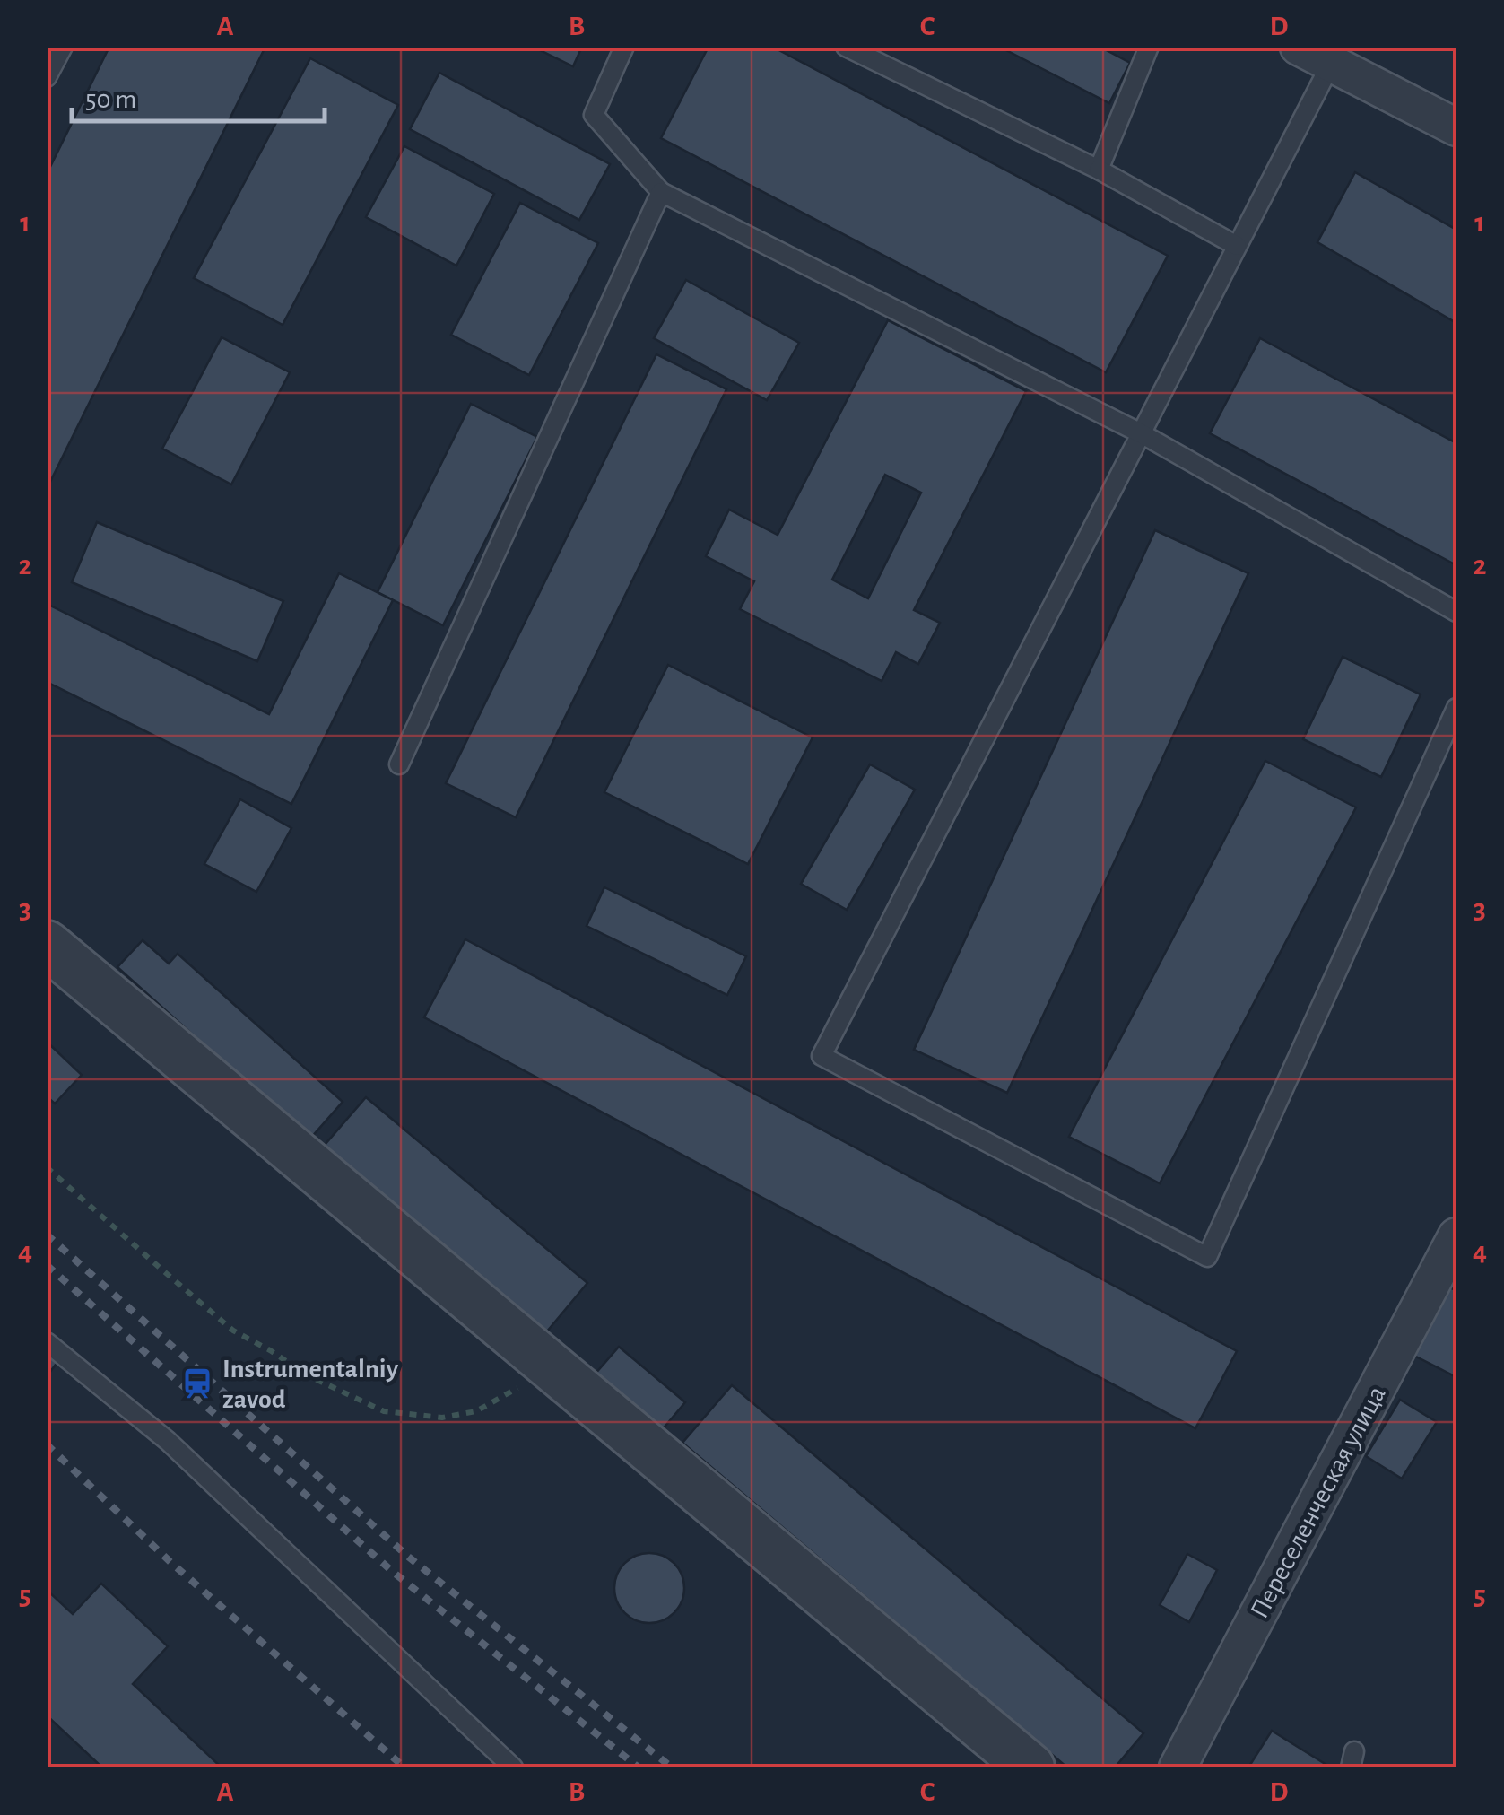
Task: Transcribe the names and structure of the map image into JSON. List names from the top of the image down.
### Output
{
  "streets": {
    "street": ["Переселенческая улица"]
  },
  "places": {
    "station": ["Instrumentalniy zavod"]
  },
  "scale_bar": "50 m",
  "grid": {
    "columns": [
      "A",
      "B",
      "C",
      "D"
    ],
    "rows": [
      "1",
      "2",
      "3",
      "4",
      "5"
    ]
  }
}
